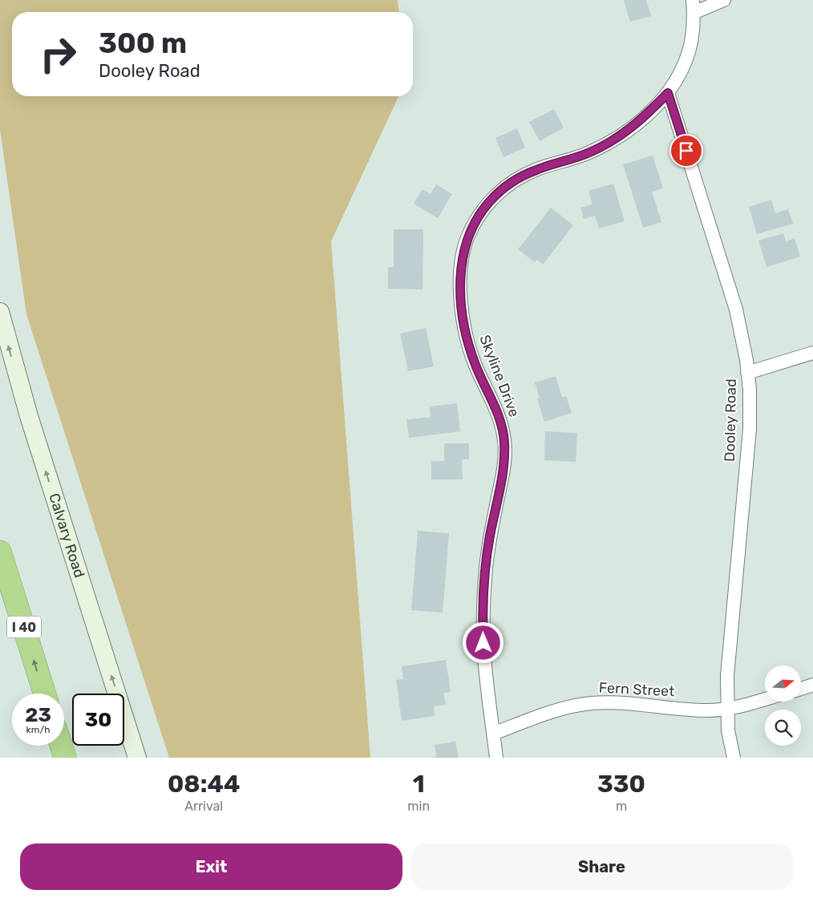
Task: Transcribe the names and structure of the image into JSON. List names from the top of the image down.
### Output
{
  "streets": {
    "highway": ["I 40"],
    "main road": ["Calvary Road"],
    "street": ["Skyline Drive", "Dooley Road", "Fern Street"]
  },
  "crossings": [
    ["Skyline Drive", "Dooley Road"],
    ["Skyline Drive", "Fern Street"],
    ["Dooley Road", "Fern Street"]
  ],
  "one_way": ["Calvary Road"],
  "north": "right",
  "page": {
    "turn": ["300 m", "Dooley Road"],
    "speed": "23 km/h",
    "limit": "30",
    "eta": [
      "08:44",
      "Arrival",
      "1",
      "min",
      "330",
      "m"
    ],
    "buttons": ["Exit", "Share"]
  }
}
